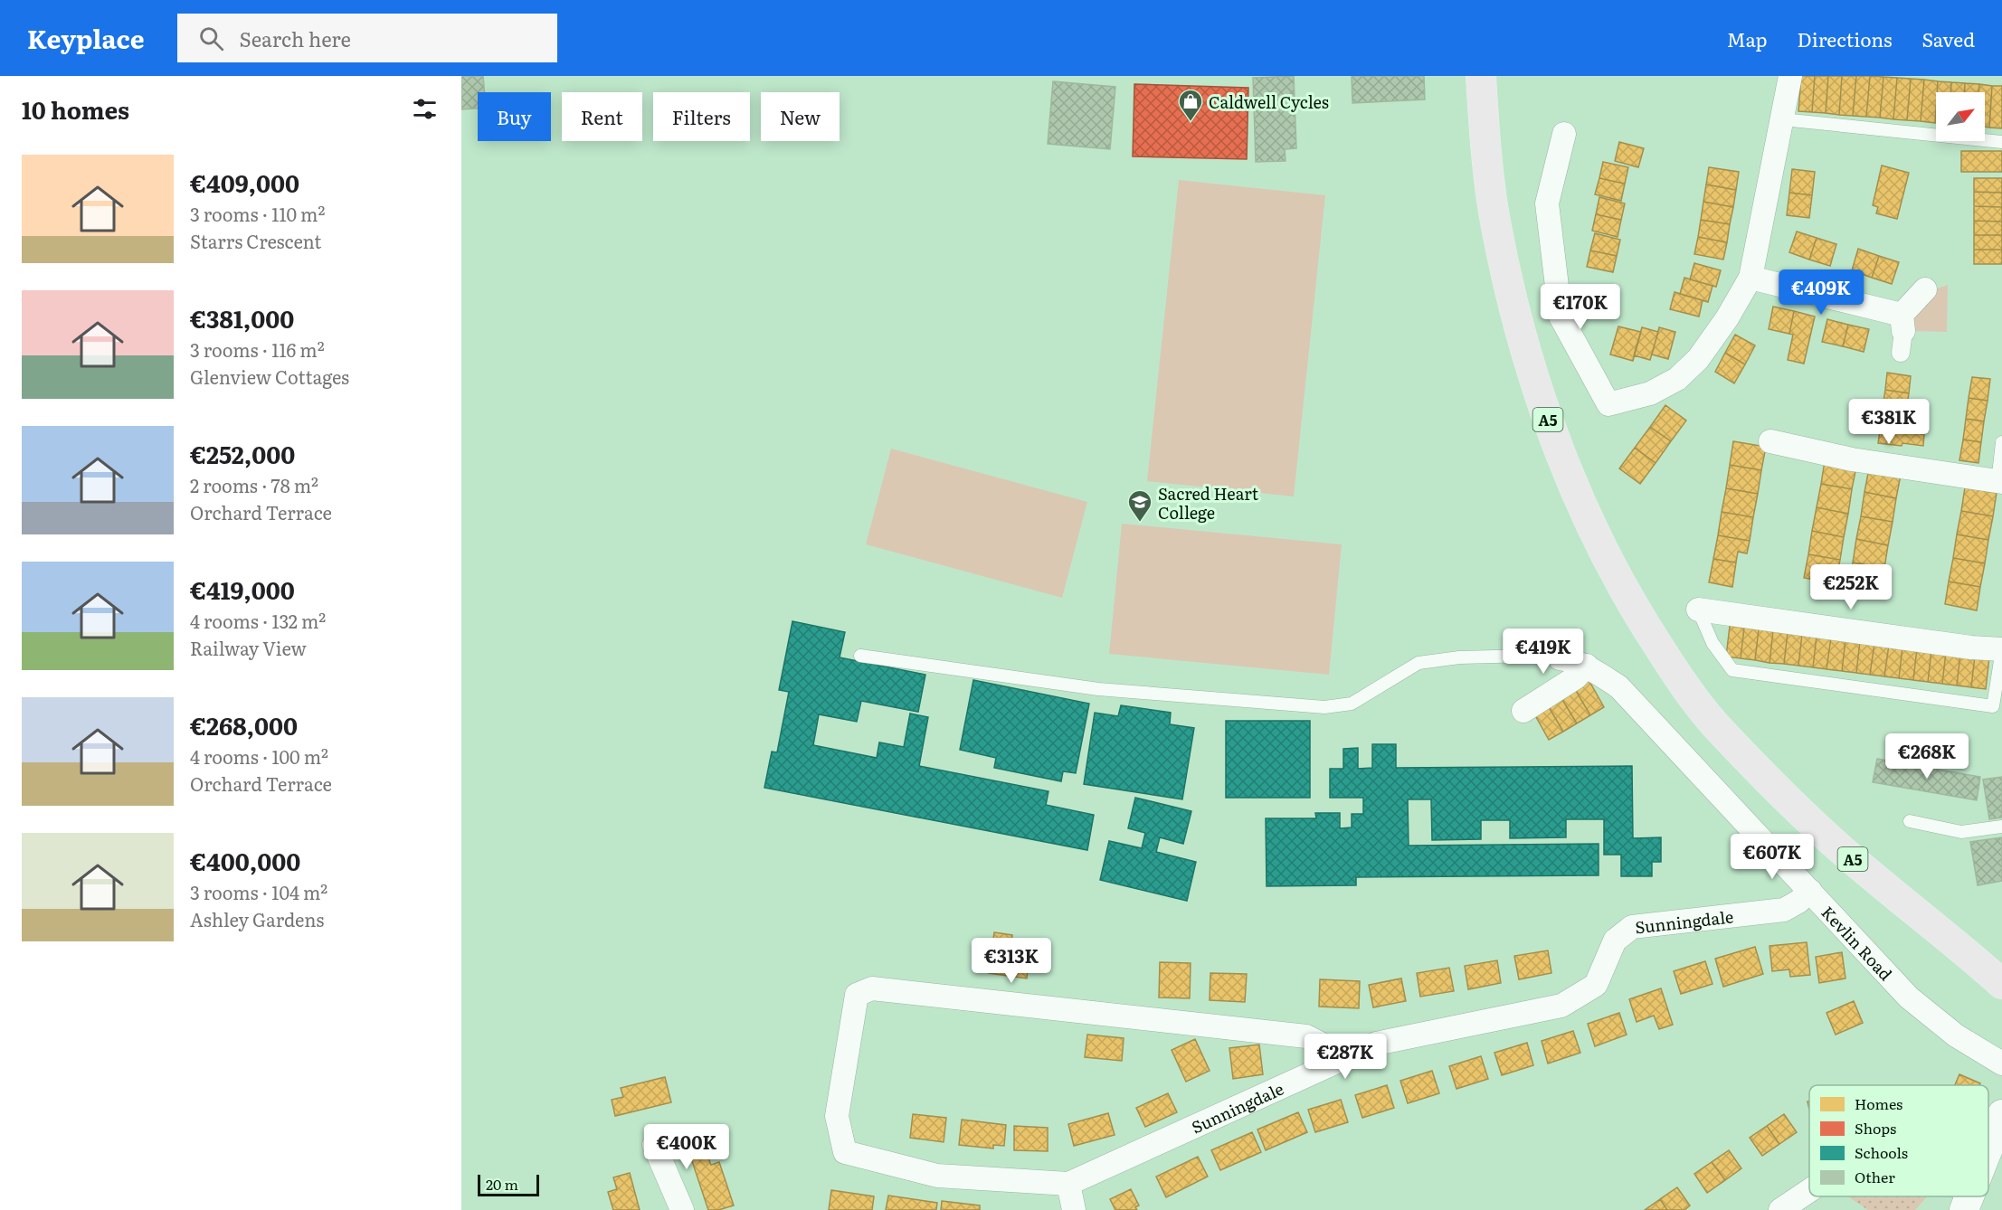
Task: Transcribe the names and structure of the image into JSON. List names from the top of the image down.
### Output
{
  "streets": {
    "highway": ["A5"],
    "street": ["Sunningdale", "Kevlin Road"]
  },
  "crossings": [
    ["Sunningdale", "Kevlin Road"]
  ],
  "places": {
    "shop": ["Caldwell Cycles"],
    "school or university": ["Sacred Heart College"]
  },
  "legend": [
    "Homes",
    "Shops",
    "Schools",
    "Other"
  ],
  "scale_bar": "20 m",
  "north": "top right",
  "page": {
    "header": "Keyplace",
    "search": "Search here",
    "nav": ["Map", "Directions", "Saved"],
    "heading": "10 homes",
    "chip": [
      "Buy",
      "Rent",
      "Filters",
      "New"
    ],
    "list": [
      {
        "name": "€409,000",
        "note": "3 rooms · 110 m² · Starrs Crescent"
      },
      {
        "name": "€381,000",
        "note": "3 rooms · 116 m² · Glenview Cottages"
      },
      {
        "name": "€252,000",
        "note": "2 rooms · 78 m² · Orchard Terrace"
      },
      {
        "name": "€419,000",
        "note": "4 rooms · 132 m² · Railway View"
      },
      {
        "name": "€268,000",
        "note": "4 rooms · 100 m² · Orchard Terrace"
      },
      {
        "name": "€400,000",
        "note": "3 rooms · 104 m² · Ashley Gardens"
      }
    ],
    "price": [
      "€409K",
      "€170K",
      "€381K",
      "€252K",
      "€419K",
      "€268K",
      "€607K",
      "€313K",
      "€287K",
      "€400K"
    ],
    "scale": "20 m"
  }
}
